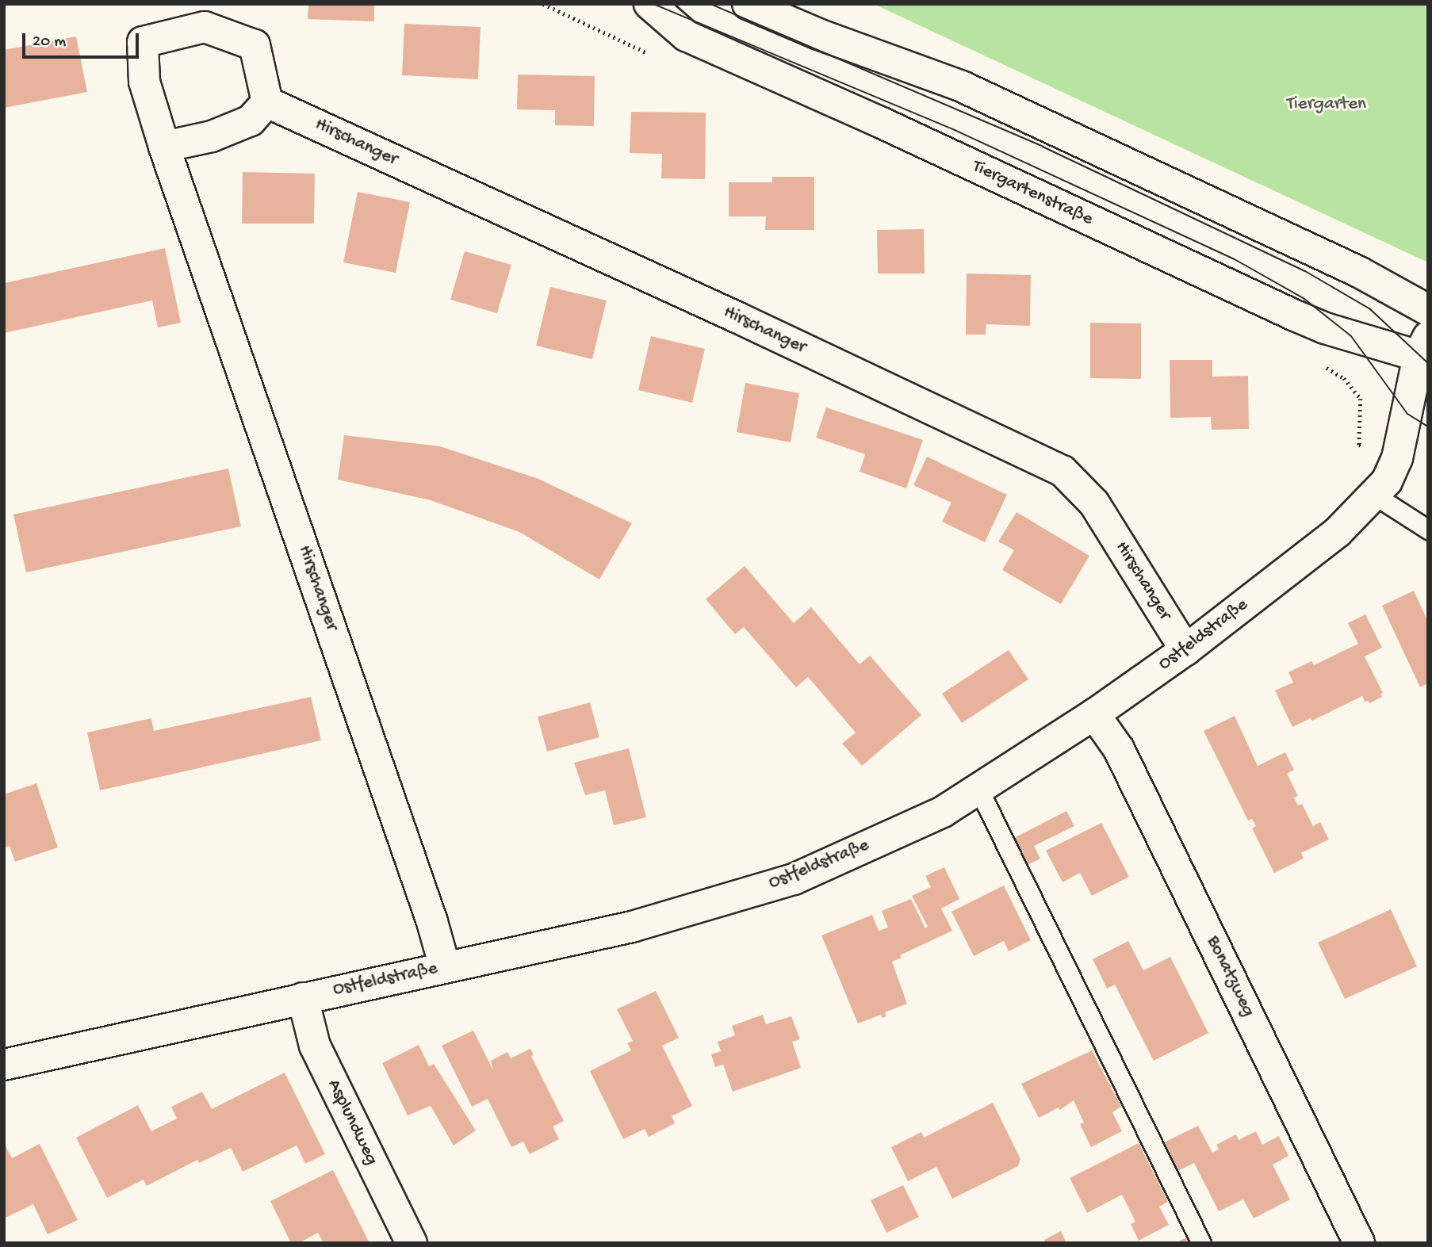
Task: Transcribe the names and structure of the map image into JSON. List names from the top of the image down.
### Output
{
  "streets": {
    "street": [
      "Hirschanger",
      "Tiergartenstraße",
      "Ostfeldstraße",
      "Bonatzweg",
      "Asplundweg"
    ]
  },
  "crossings": [
    ["Hirschanger", "Ostfeldstraße"],
    ["Tiergartenstraße", "Ostfeldstraße"],
    ["Ostfeldstraße", "Bonatzweg"],
    ["Ostfeldstraße", "Asplundweg"]
  ],
  "parks": ["Tiergarten"],
  "scale_bar": "20 m"
}
